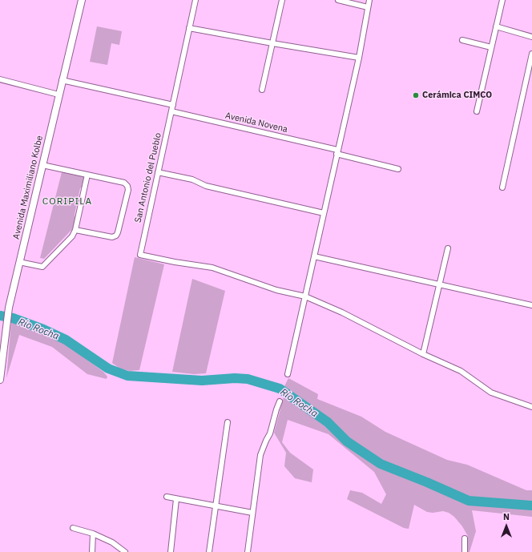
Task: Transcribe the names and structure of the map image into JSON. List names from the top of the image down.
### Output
{
  "streets": {
    "main road": ["Avenida Maximiliano Kolbe"],
    "street": ["Avenida Novena", "San Antonio del Pueblo"]
  },
  "crossings": [
    ["Avenida Novena", "San Antonio del Pueblo"]
  ],
  "districts": ["CORIPILA"],
  "water": ["Río Rocha"],
  "places": ["Cerámica CIMCO"],
  "north": "top"
}
